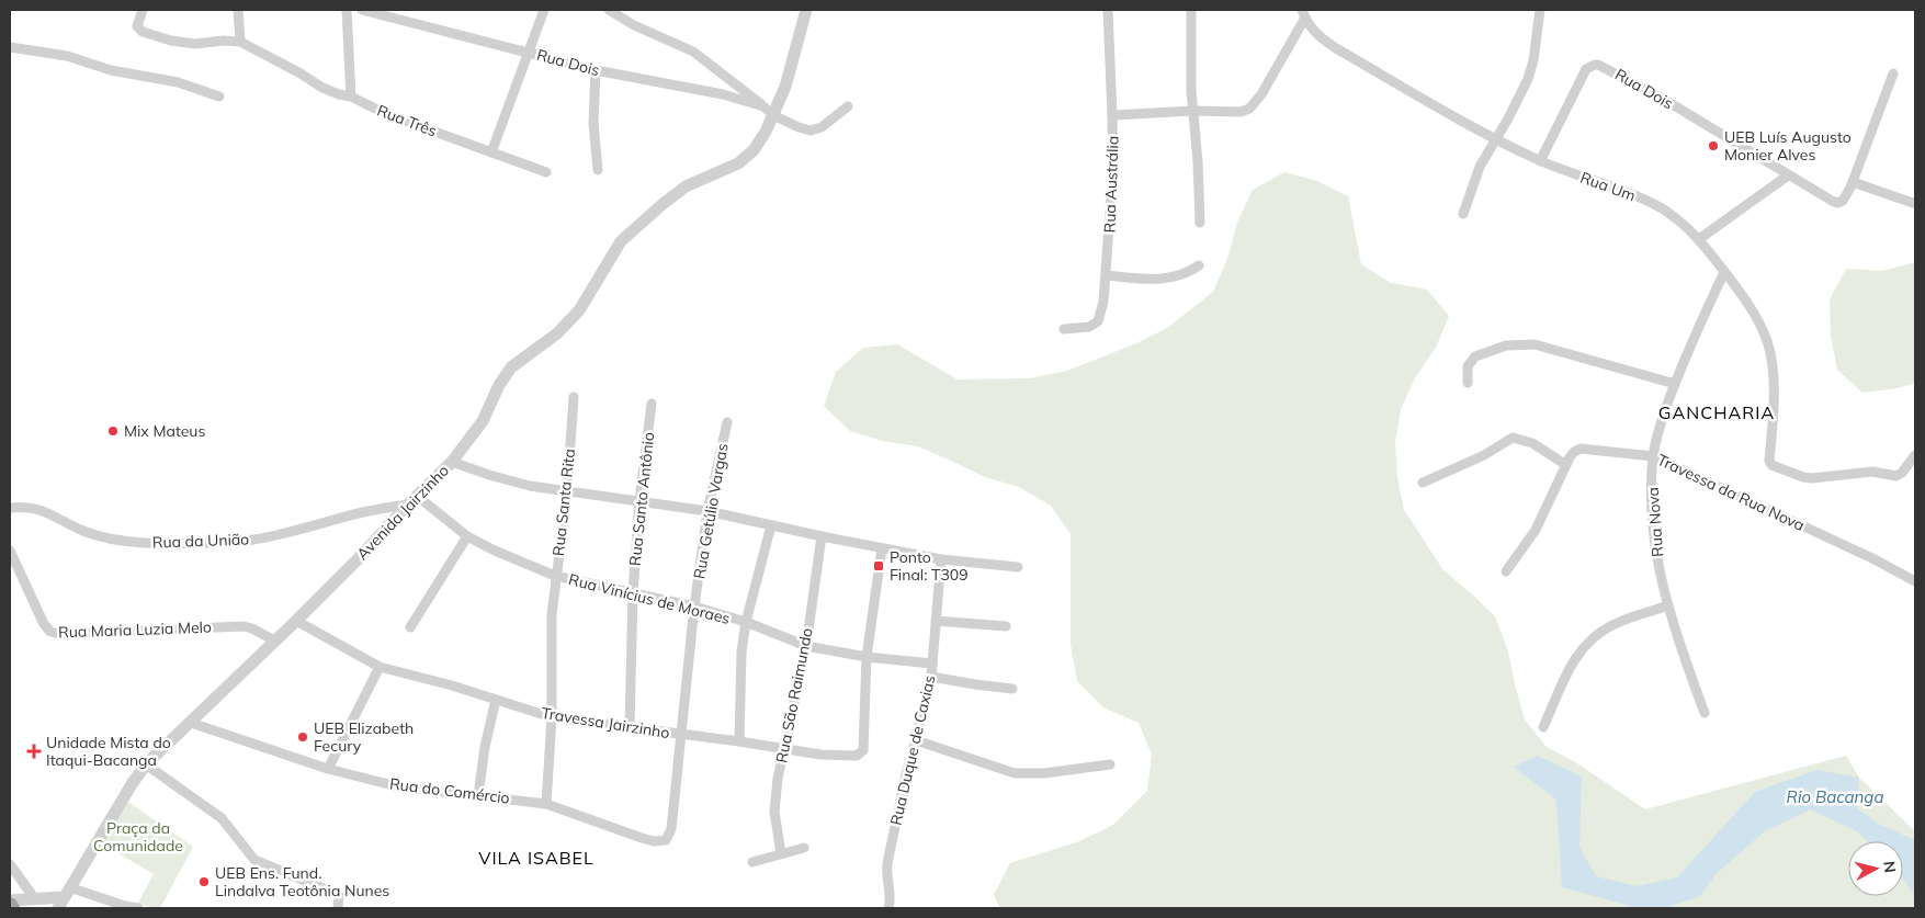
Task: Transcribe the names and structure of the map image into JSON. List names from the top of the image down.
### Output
{
  "streets": {
    "street": [
      "Rua Dois",
      "Rua Três",
      "Rua Austrália",
      "Rua Um",
      "Travessa da Rua Nova",
      "Rua Santo Antônio",
      "Rua Santa Rita",
      "Rua Getúlio Vargas",
      "Avenida Jairzinho",
      "Rua Nova",
      "Rua da União",
      "Rua Vinícius de Moraes",
      "Rua Maria Luzia Melo",
      "Rua São Raimundo",
      "Travessa Jairzinho",
      "Rua Duque de Caxias",
      "Rua do Comércio"
    ]
  },
  "crossings": [
    ["Rua Dois", "Rua Um"],
    ["Rua Um", "Rua Nova"],
    ["Travessa da Rua Nova", "Rua Nova"],
    ["Rua Santo Antônio", "Avenida Jairzinho"],
    ["Rua Santo Antônio", "Rua Vinícius de Moraes"],
    ["Rua Santo Antônio", "Travessa Jairzinho"],
    ["Rua Santa Rita", "Avenida Jairzinho"],
    ["Rua Santa Rita", "Rua Vinícius de Moraes"],
    ["Rua Santa Rita", "Travessa Jairzinho"],
    ["Rua Santa Rita", "Rua do Comércio"],
    ["Rua Getúlio Vargas", "Avenida Jairzinho"],
    ["Rua Getúlio Vargas", "Rua Vinícius de Moraes"],
    ["Rua Getúlio Vargas", "Travessa Jairzinho"],
    ["Rua Getúlio Vargas", "Rua do Comércio"],
    ["Avenida Jairzinho", "Rua da União"],
    ["Avenida Jairzinho", "Rua Vinícius de Moraes"],
    ["Avenida Jairzinho", "Rua Maria Luzia Melo"],
    ["Avenida Jairzinho", "Rua São Raimundo"],
    ["Avenida Jairzinho", "Travessa Jairzinho"],
    ["Avenida Jairzinho", "Rua Duque de Caxias"],
    ["Avenida Jairzinho", "Rua do Comércio"],
    ["Rua da União", "Rua Vinícius de Moraes"],
    ["Rua Vinícius de Moraes", "Rua São Raimundo"],
    ["Rua Vinícius de Moraes", "Travessa Jairzinho"],
    ["Rua Vinícius de Moraes", "Rua Duque de Caxias"],
    ["Rua São Raimundo", "Travessa Jairzinho"]
  ],
  "districts": ["GANCHARIA", "VILA ISABEL"],
  "water": ["Rio Bacanga"],
  "parks": ["Praça da Comunidade"],
  "places": {
    "other": [
      "UEB Luís Augusto Monier Alves",
      "Mix Mateus",
      "UEB Elizabeth Fecury",
      "UEB Ens. Fund. Lindalva Teotônia Nunes"
    ],
    "transit": ["Ponto Final: T309"],
    "health": ["Unidade Mista do Itaqui-Bacanga"]
  },
  "north": "right"
}
